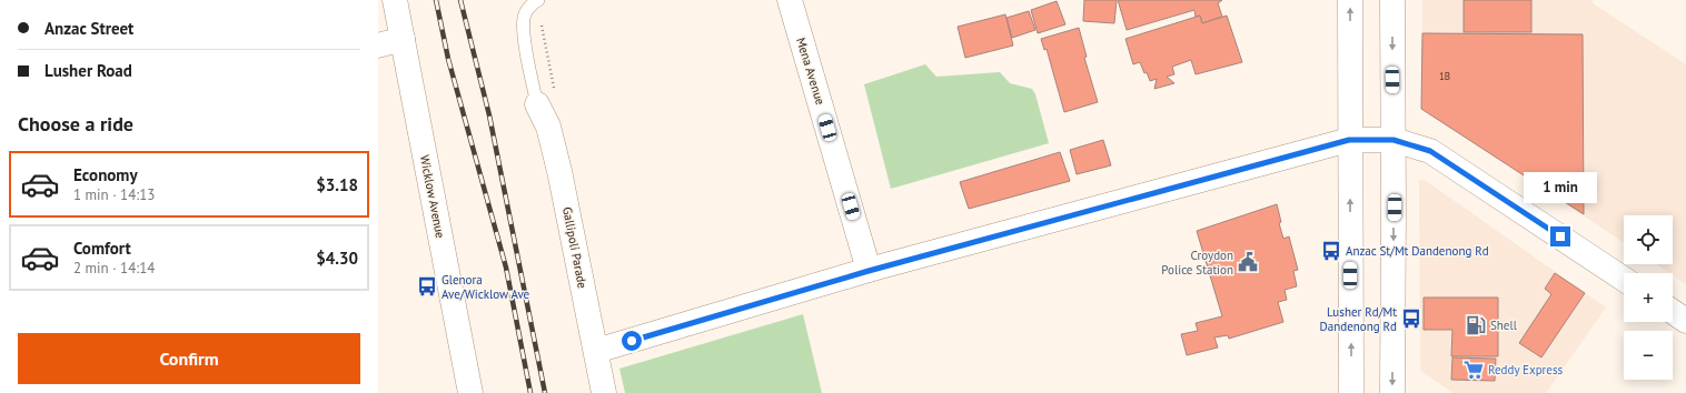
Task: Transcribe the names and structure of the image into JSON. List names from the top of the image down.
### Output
{
  "streets": {
    "street": ["Mena Avenue", "Wicklow Avenue", "Gallipoli Parade"]
  },
  "places": {
    "bus stop": ["Anzac St/Mt Dandenong Rd", "Glenora Ave/Wicklow Ave", "Lusher Rd/Mt Dandenong Rd"],
    "public building": ["Croydon Police Station"],
    "fuel station": ["Shell"],
    "supermarket": ["Reddy Express"]
  },
  "house_numbers": ["1B"],
  "page": {
    "banner": ["Anzac Street", "Lusher Road"],
    "heading": "Choose a ride",
    "list": [
      {
        "name": "Economy",
        "note": "1 min · 14:13",
        "value": "$3.18"
      },
      {
        "name": "Comfort",
        "note": "2 min · 14:14",
        "value": "$4.30"
      }
    ],
    "bubble": "1 min",
    "map_buttons": ["+", "−"],
    "buttons": "Confirm"
  }
}
